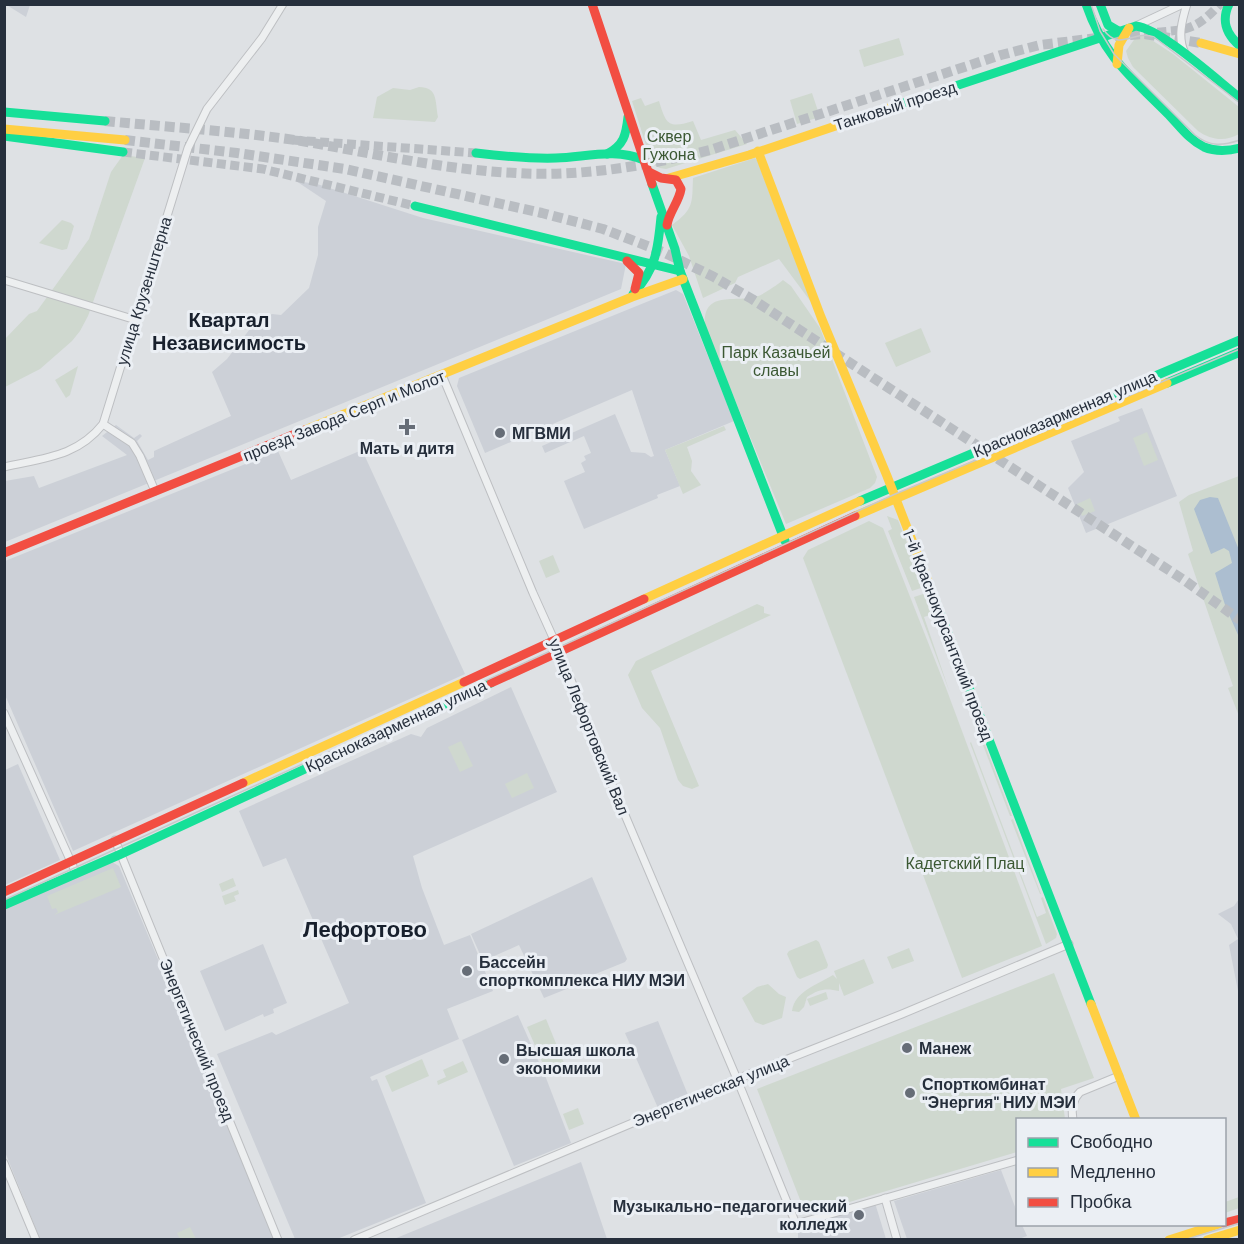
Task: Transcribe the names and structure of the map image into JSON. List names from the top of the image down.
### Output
{
  "streets": {
    "street": [
      "Танковый проезд",
      "улица Крузенштерна",
      "Красноказарменная улица",
      "проезд Завода Серп и Молот",
      "1-й Краснокурсантский проезд",
      "улица Лефортовский Вал",
      "Энергетический проезд",
      "Энергетическая улица"
    ]
  },
  "crossings": [
    ["Танковый проезд", "1-й Краснокурсантский проезд"],
    ["Красноказарменная улица", "1-й Краснокурсантский проезд"],
    ["Красноказарменная улица", "улица Лефортовский Вал"],
    ["Красноказарменная улица", "Энергетический проезд"],
    ["проезд Завода Серп и Молот", "улица Лефортовский Вал"],
    ["1-й Краснокурсантский проезд", "Энергетическая улица"],
    ["улица Лефортовский Вал", "Энергетическая улица"]
  ],
  "districts": ["Квартал Независимость", "Лефортово"],
  "parks": ["Сквер Гужона", "Парк Казачьей славы", "Кадетский Плац"],
  "places": {
    "health": ["Мать и дитя"],
    "other": [
      "МГВМИ",
      "Бассейн спорткомплекса НИУ МЭИ",
      "Манеж",
      "Высшая школа экономики",
      "Спорткомбинат \"Энергия\" НИУ МЭИ",
      "Музыкально-педагогический колледж"
    ]
  },
  "legend": ["Свободно", "Медленно", "Пробка"]
}
